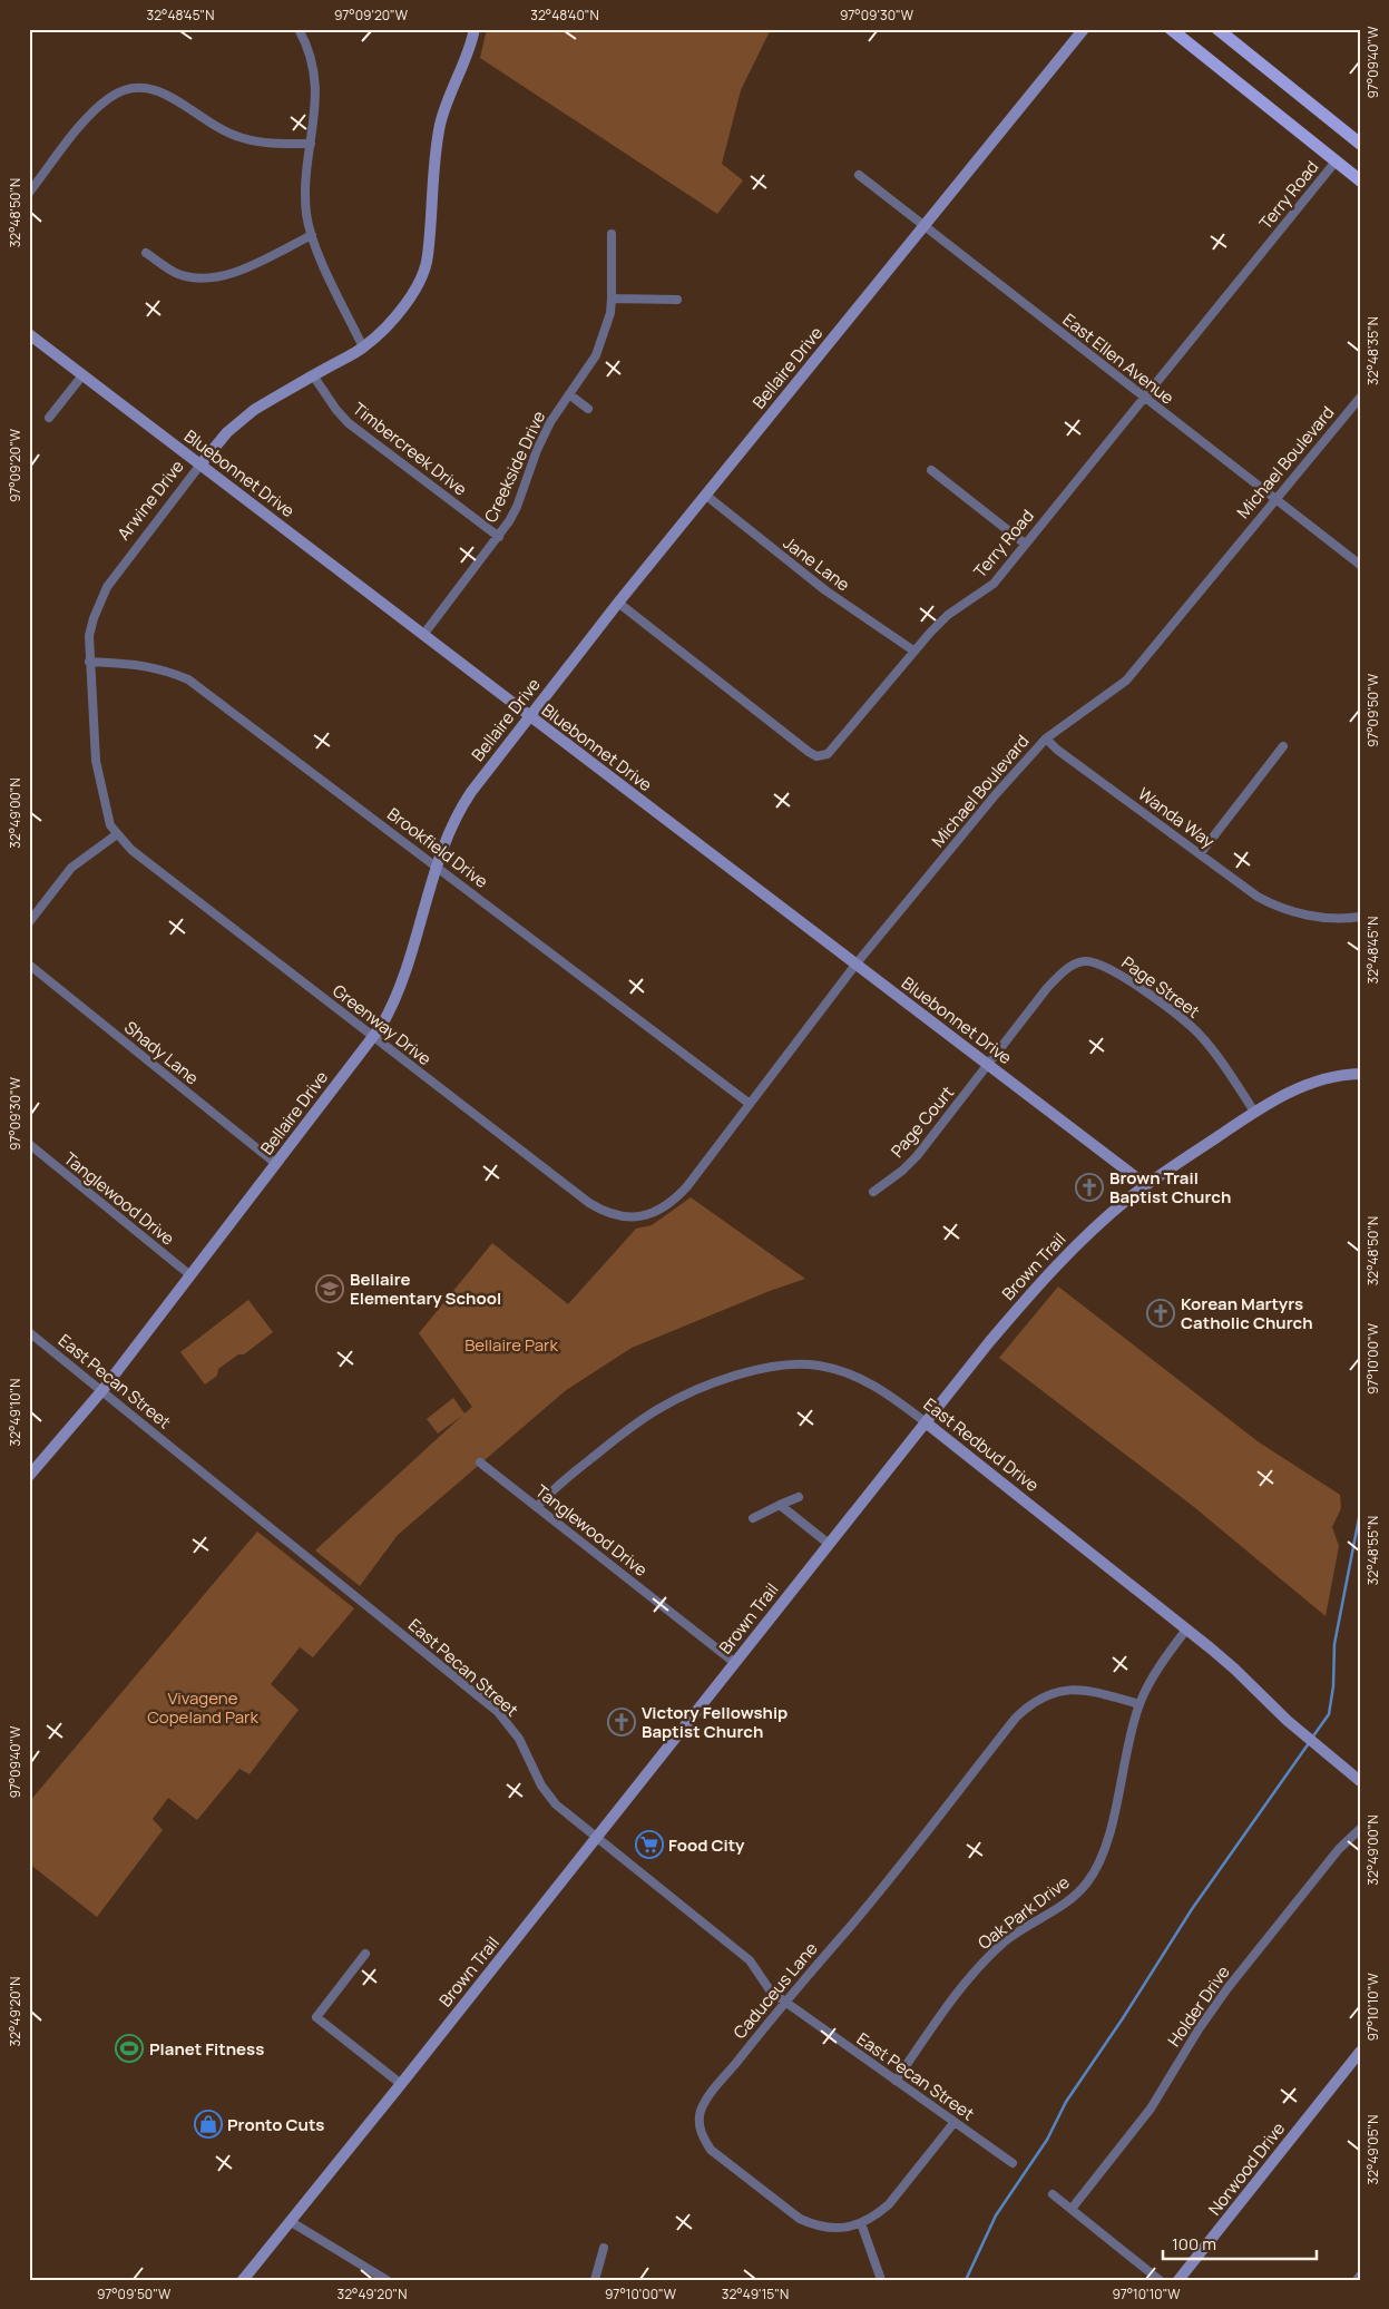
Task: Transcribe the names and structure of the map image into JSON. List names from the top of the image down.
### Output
{
  "streets": {
    "street": [
      "Terry Road",
      "East Ellen Avenue",
      "Bellaire Drive",
      "Timbercreek Drive",
      "Michael Boulevard",
      "Creekside Drive",
      "Bluebonnet Drive",
      "Arwine Drive",
      "Jane Lane",
      "Wanda Way",
      "Brookfield Drive",
      "Page Street",
      "Greenway Drive",
      "Shady Lane",
      "Page Court",
      "Tanglewood Drive",
      "Brown Trail",
      "East Pecan Street",
      "East Redbud Drive",
      "Oak Park Drive",
      "Caduceus Lane",
      "Holder Drive",
      "Norwood Drive"
    ]
  },
  "crossings": [
    ["Terry Road", "East Ellen Avenue"],
    ["Terry Road", "Bellaire Drive"],
    ["Terry Road", "Jane Lane"],
    ["East Ellen Avenue", "Bellaire Drive"],
    ["East Ellen Avenue", "Michael Boulevard"],
    ["Bellaire Drive", "Bluebonnet Drive"],
    ["Bellaire Drive", "Jane Lane"],
    ["Bellaire Drive", "Brookfield Drive"],
    ["Bellaire Drive", "Greenway Drive"],
    ["Bellaire Drive", "Shady Lane"],
    ["Bellaire Drive", "Tanglewood Drive"],
    ["Bellaire Drive", "East Pecan Street"],
    ["Timbercreek Drive", "Creekside Drive"],
    ["Timbercreek Drive", "Arwine Drive"],
    ["Michael Boulevard", "Bluebonnet Drive"],
    ["Michael Boulevard", "Wanda Way"],
    ["Michael Boulevard", "Brookfield Drive"],
    ["Michael Boulevard", "Greenway Drive"],
    ["Creekside Drive", "Bluebonnet Drive"],
    ["Bluebonnet Drive", "Arwine Drive"],
    ["Bluebonnet Drive", "Page Street"],
    ["Bluebonnet Drive", "Page Court"],
    ["Bluebonnet Drive", "Brown Trail"],
    ["Arwine Drive", "Brookfield Drive"],
    ["Arwine Drive", "Greenway Drive"],
    ["Page Street", "Page Court"],
    ["Page Street", "Brown Trail"],
    ["Tanglewood Drive", "Brown Trail"],
    ["Tanglewood Drive", "East Redbud Drive"],
    ["Brown Trail", "East Pecan Street"],
    ["Brown Trail", "East Redbud Drive"],
    ["East Pecan Street", "Oak Park Drive"],
    ["East Pecan Street", "Caduceus Lane"],
    ["East Redbud Drive", "Oak Park Drive"],
    ["Oak Park Drive", "Caduceus Lane"]
  ],
  "parks": ["Bellaire Park", "Vivagene Copeland Park"],
  "places": {
    "church": ["Brown Trail Baptist Church", "Korean Martyrs Catholic Church", "Victory Fellowship Baptist Church"],
    "school or university": ["Bellaire Elementary School"],
    "supermarket": ["Food City"],
    "sports": ["Planet Fitness"],
    "shop": ["Pronto Cuts"]
  },
  "scale_bar": "100 m",
  "coordinates": [
    "32°48'45\"N",
    "97°09'20\"W",
    "32°48'40\"N",
    "97°09'30\"W",
    "97°09'40\"W",
    "32°48'50\"N",
    "32°48'35\"N",
    "97°09'50\"W",
    "32°49'00\"N",
    "97°10'00\"W",
    "32°49'10\"N",
    "32°48'55\"N",
    "97°10'10\"W",
    "32°49'20\"N",
    "32°49'05\"N",
    "32°49'15\"N"
  ]
}
